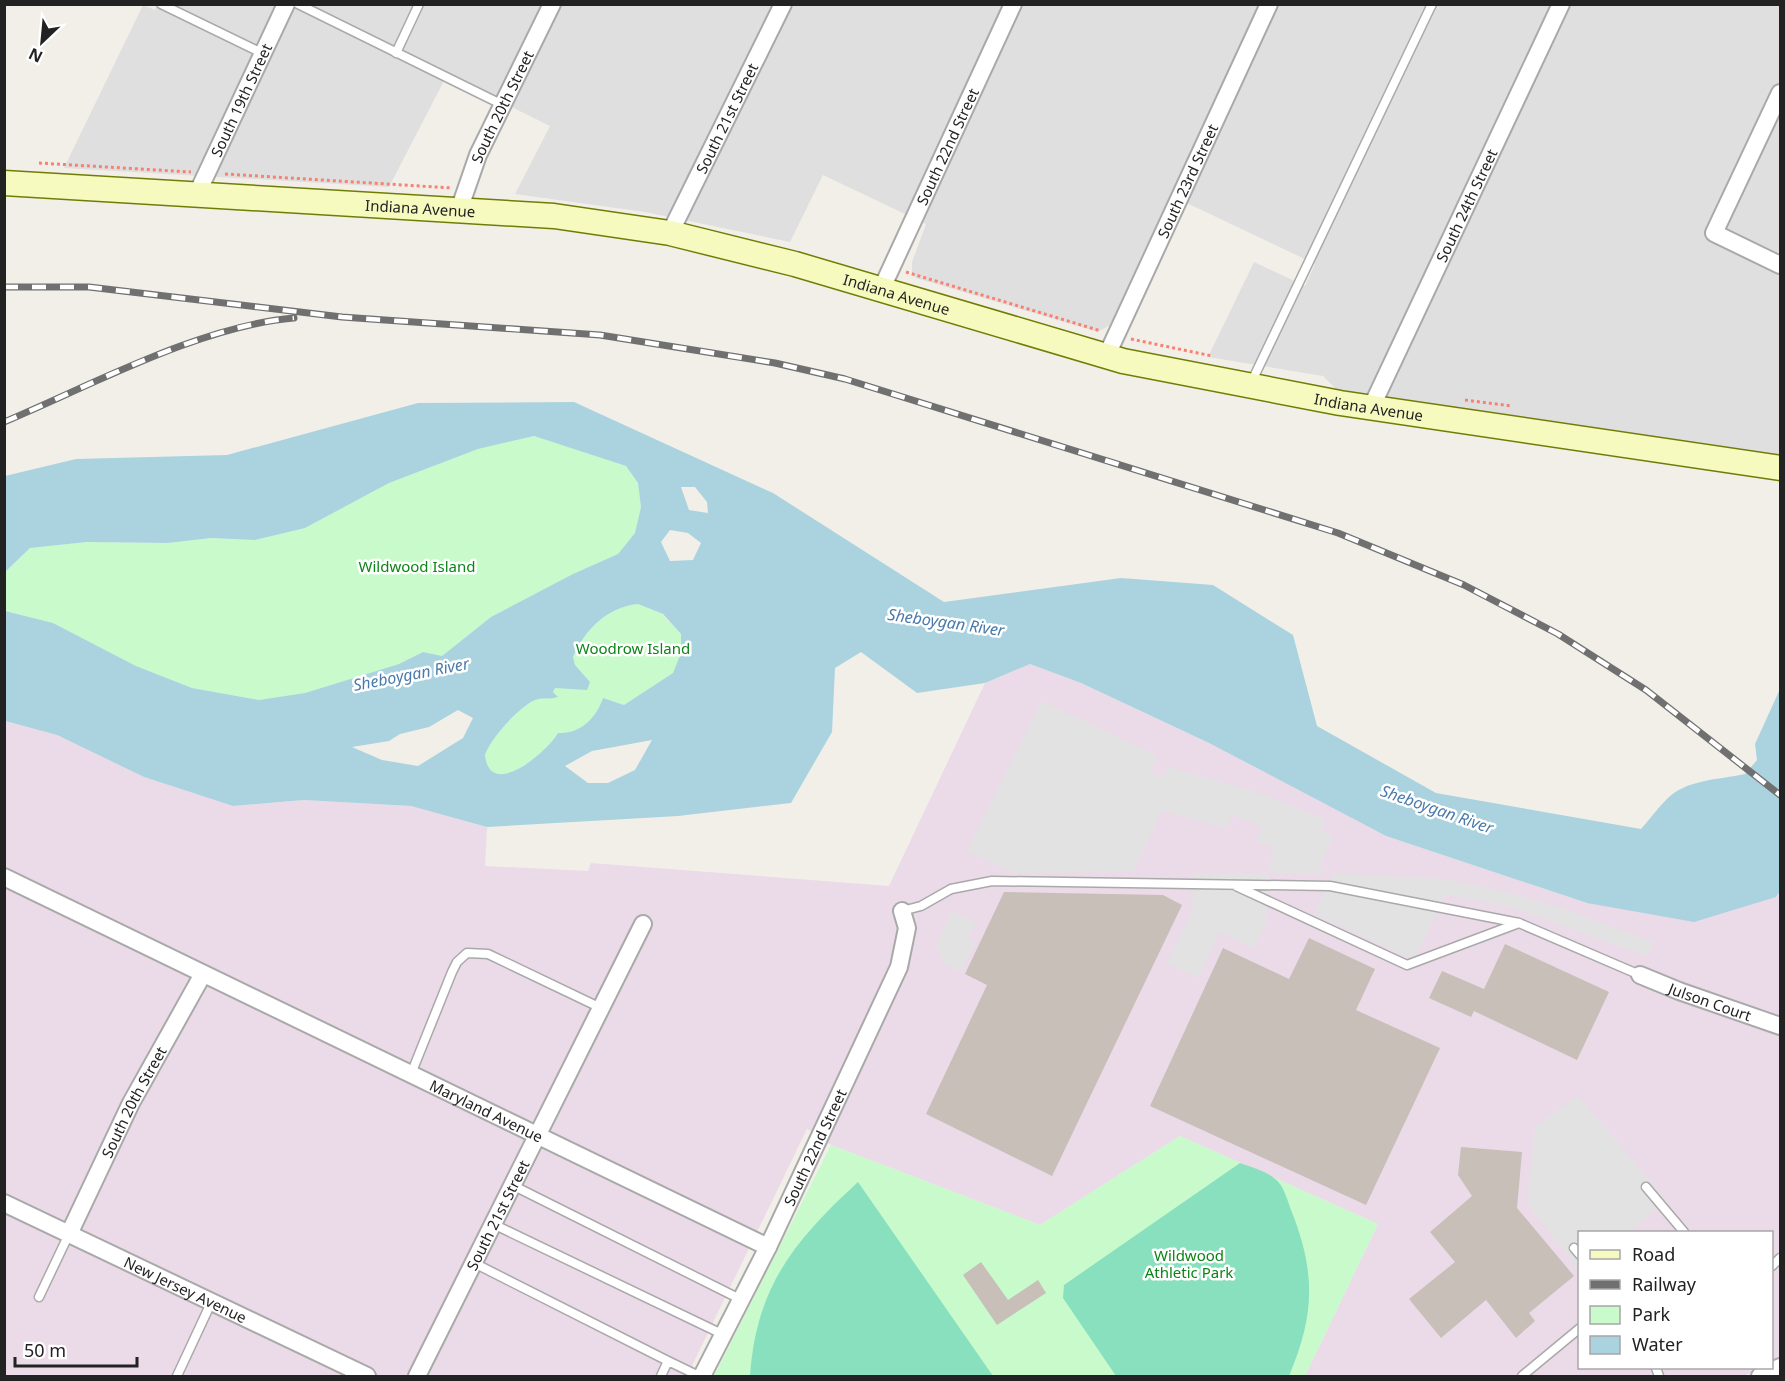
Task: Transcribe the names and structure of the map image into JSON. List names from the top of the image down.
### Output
{
  "streets": {
    "main road": ["Indiana Avenue"],
    "street": [
      "South 19th Street",
      "South 20th Street",
      "South 21st Street",
      "South 22nd Street",
      "South 23rd Street",
      "South 24th Street",
      "Julson Court",
      "Maryland Avenue",
      "New Jersey Avenue"
    ]
  },
  "crossings": [
    ["South 19th Street", "Indiana Avenue"],
    ["South 20th Street", "Indiana Avenue"],
    ["South 20th Street", "Maryland Avenue"],
    ["South 20th Street", "New Jersey Avenue"],
    ["South 21st Street", "Indiana Avenue"],
    ["South 21st Street", "Maryland Avenue"],
    ["South 22nd Street", "Indiana Avenue"],
    ["South 22nd Street", "Maryland Avenue"],
    ["South 23rd Street", "Indiana Avenue"],
    ["South 24th Street", "Indiana Avenue"]
  ],
  "water": ["Sheboygan River"],
  "parks": ["Wildwood Island", "Woodrow Island", "Wildwood Athletic Park"],
  "legend": [
    "Road",
    "Railway",
    "Park",
    "Water"
  ],
  "scale_bar": "50 m",
  "north": "bottom left"
}
